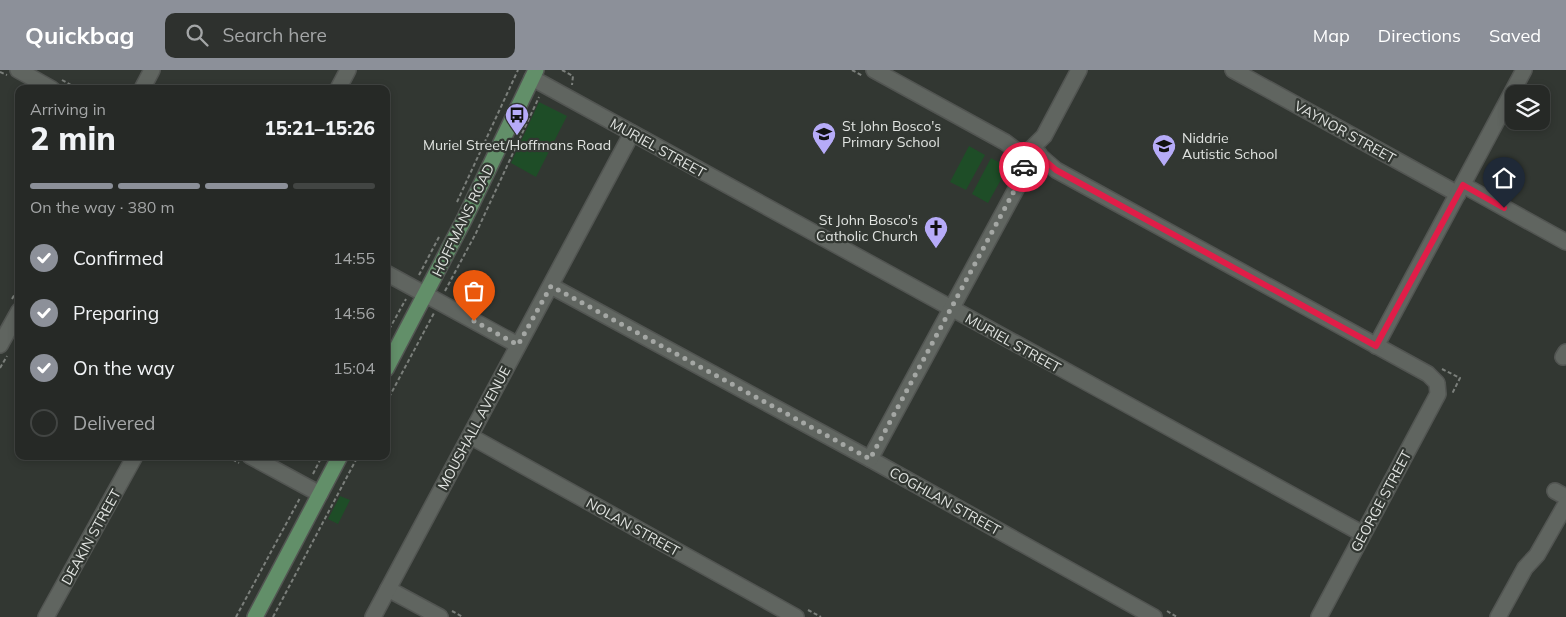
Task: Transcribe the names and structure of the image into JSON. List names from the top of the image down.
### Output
{
  "streets": {
    "main road": ["HOFFMANS ROAD"],
    "street": [
      "VAYNOR STREET",
      "MURIEL STREET",
      "MOUSHALL AVENUE",
      "COGHLAN STREET",
      "GEORGE STREET",
      "NOLAN STREET",
      "DEAKIN STREET"
    ]
  },
  "crossings": [
    ["MURIEL STREET", "HOFFMANS ROAD"],
    ["MURIEL STREET", "MOUSHALL AVENUE"],
    ["MURIEL STREET", "GEORGE STREET"],
    ["MOUSHALL AVENUE", "COGHLAN STREET"],
    ["MOUSHALL AVENUE", "NOLAN STREET"]
  ],
  "places": {
    "bus stop": ["Muriel Street/Hoffmans Road"],
    "school or university": ["St John Bosco's Primary School", "Niddrie Autistic School"],
    "church": ["St John Bosco's Catholic Church"]
  },
  "page": {
    "header": "Quickbag",
    "search": "Search here",
    "nav": ["Map", "Directions", "Saved"],
    "heading": ["2 min", "Arriving in", "15:21–15:26"],
    "bar": "On the way · 380 m",
    "list": [
      ["Confirmed", "14:55"],
      ["Preparing", "14:56"],
      ["On the way", "15:04"],
      "Delivered"
    ]
  }
}
